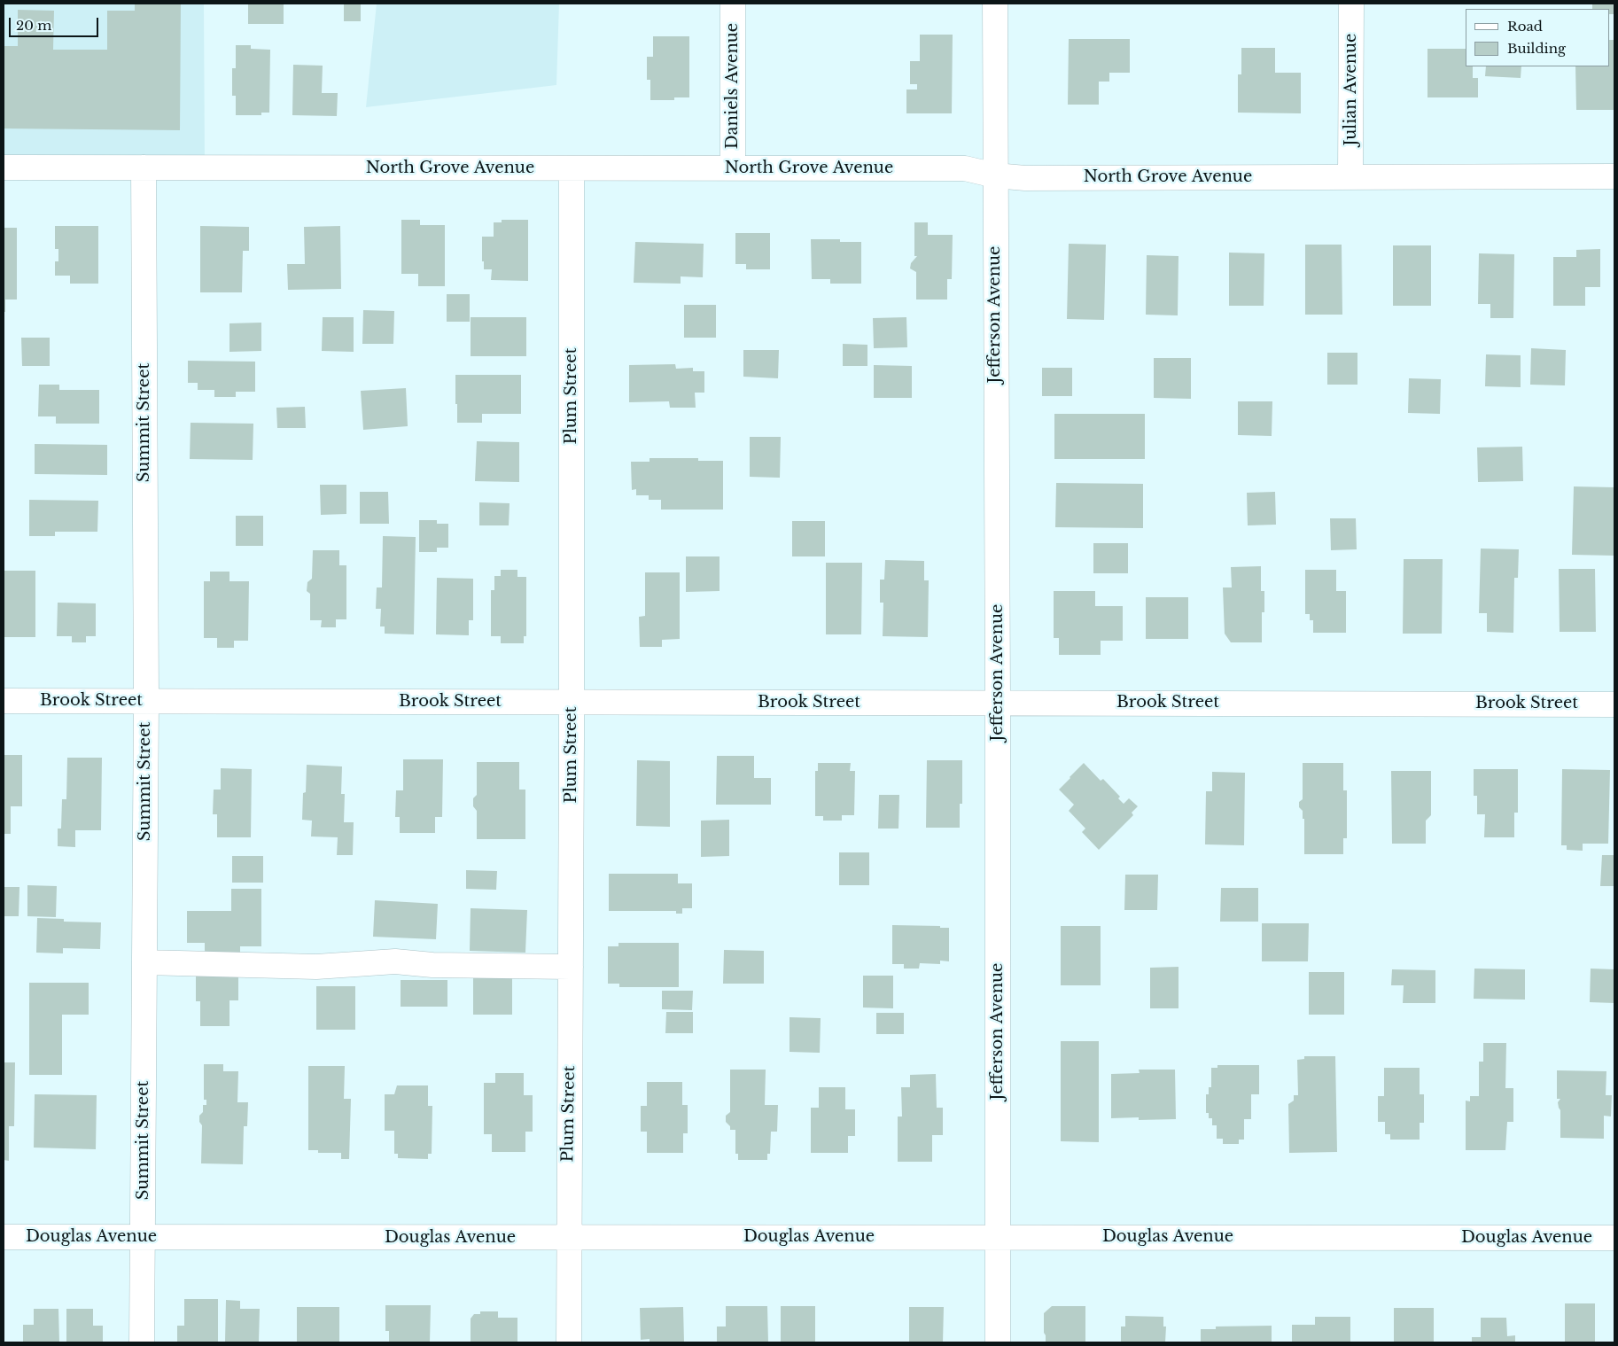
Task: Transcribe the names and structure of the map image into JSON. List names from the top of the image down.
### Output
{
  "streets": {
    "street": [
      "Daniels Avenue",
      "Julian Avenue",
      "North Grove Avenue",
      "Jefferson Avenue",
      "Plum Street",
      "Summit Street",
      "Brook Street",
      "Douglas Avenue"
    ]
  },
  "crossings": [
    ["Daniels Avenue", "North Grove Avenue"],
    ["Julian Avenue", "North Grove Avenue"],
    ["North Grove Avenue", "Jefferson Avenue"],
    ["North Grove Avenue", "Plum Street"],
    ["North Grove Avenue", "Summit Street"],
    ["Jefferson Avenue", "Brook Street"],
    ["Jefferson Avenue", "Douglas Avenue"],
    ["Plum Street", "Brook Street"],
    ["Plum Street", "Douglas Avenue"],
    ["Summit Street", "Brook Street"],
    ["Summit Street", "Douglas Avenue"]
  ],
  "legend": ["Road", "Building"],
  "scale_bar": "20 m"
}
